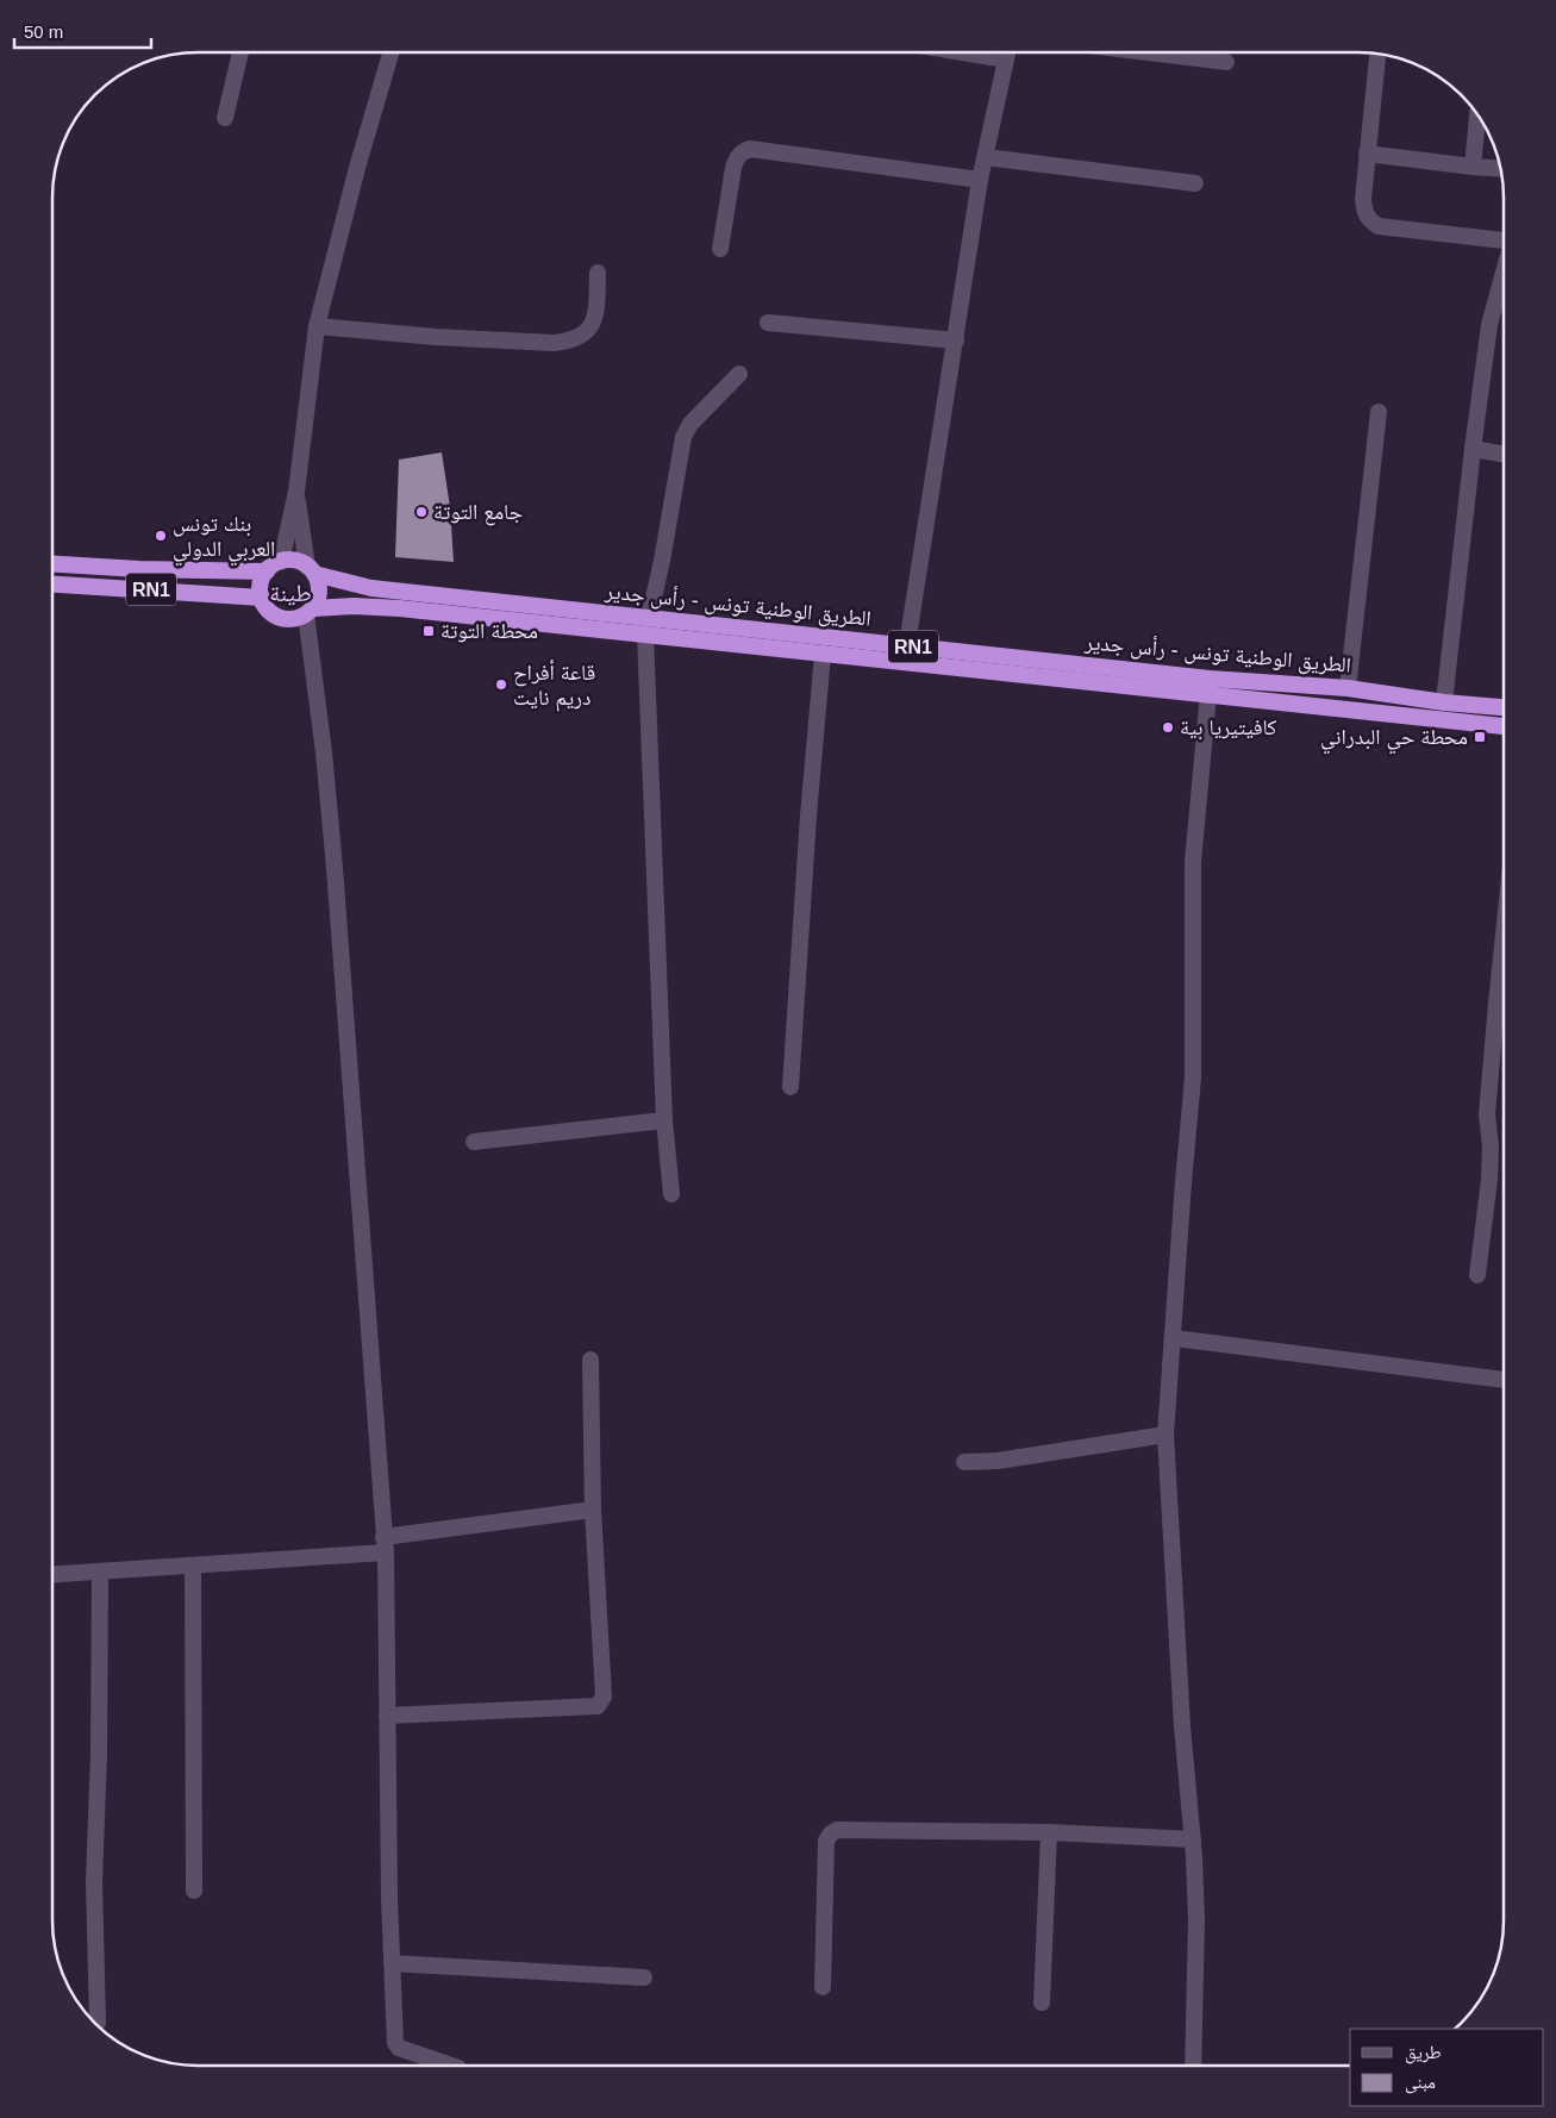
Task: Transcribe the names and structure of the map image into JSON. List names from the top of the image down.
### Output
{
  "streets": {
    "highway": ["RN1", "الطريق الوطنية تونس - رأس جدير"]
  },
  "crossings": [
    ["RN1", "الطريق الوطنية تونس - رأس جدير"]
  ],
  "districts": ["طينة"],
  "places": {
    "other": [
      "جامع التوتة",
      "بنك تونس العربي الدولي",
      "قاعة أفراح دريم نايت",
      "كافيتيريا بية"
    ],
    "transit": ["محطة التوتة", "محطة حي البدراني"]
  },
  "legend": ["طريق", "مبنى"],
  "scale_bar": "50 m"
}
